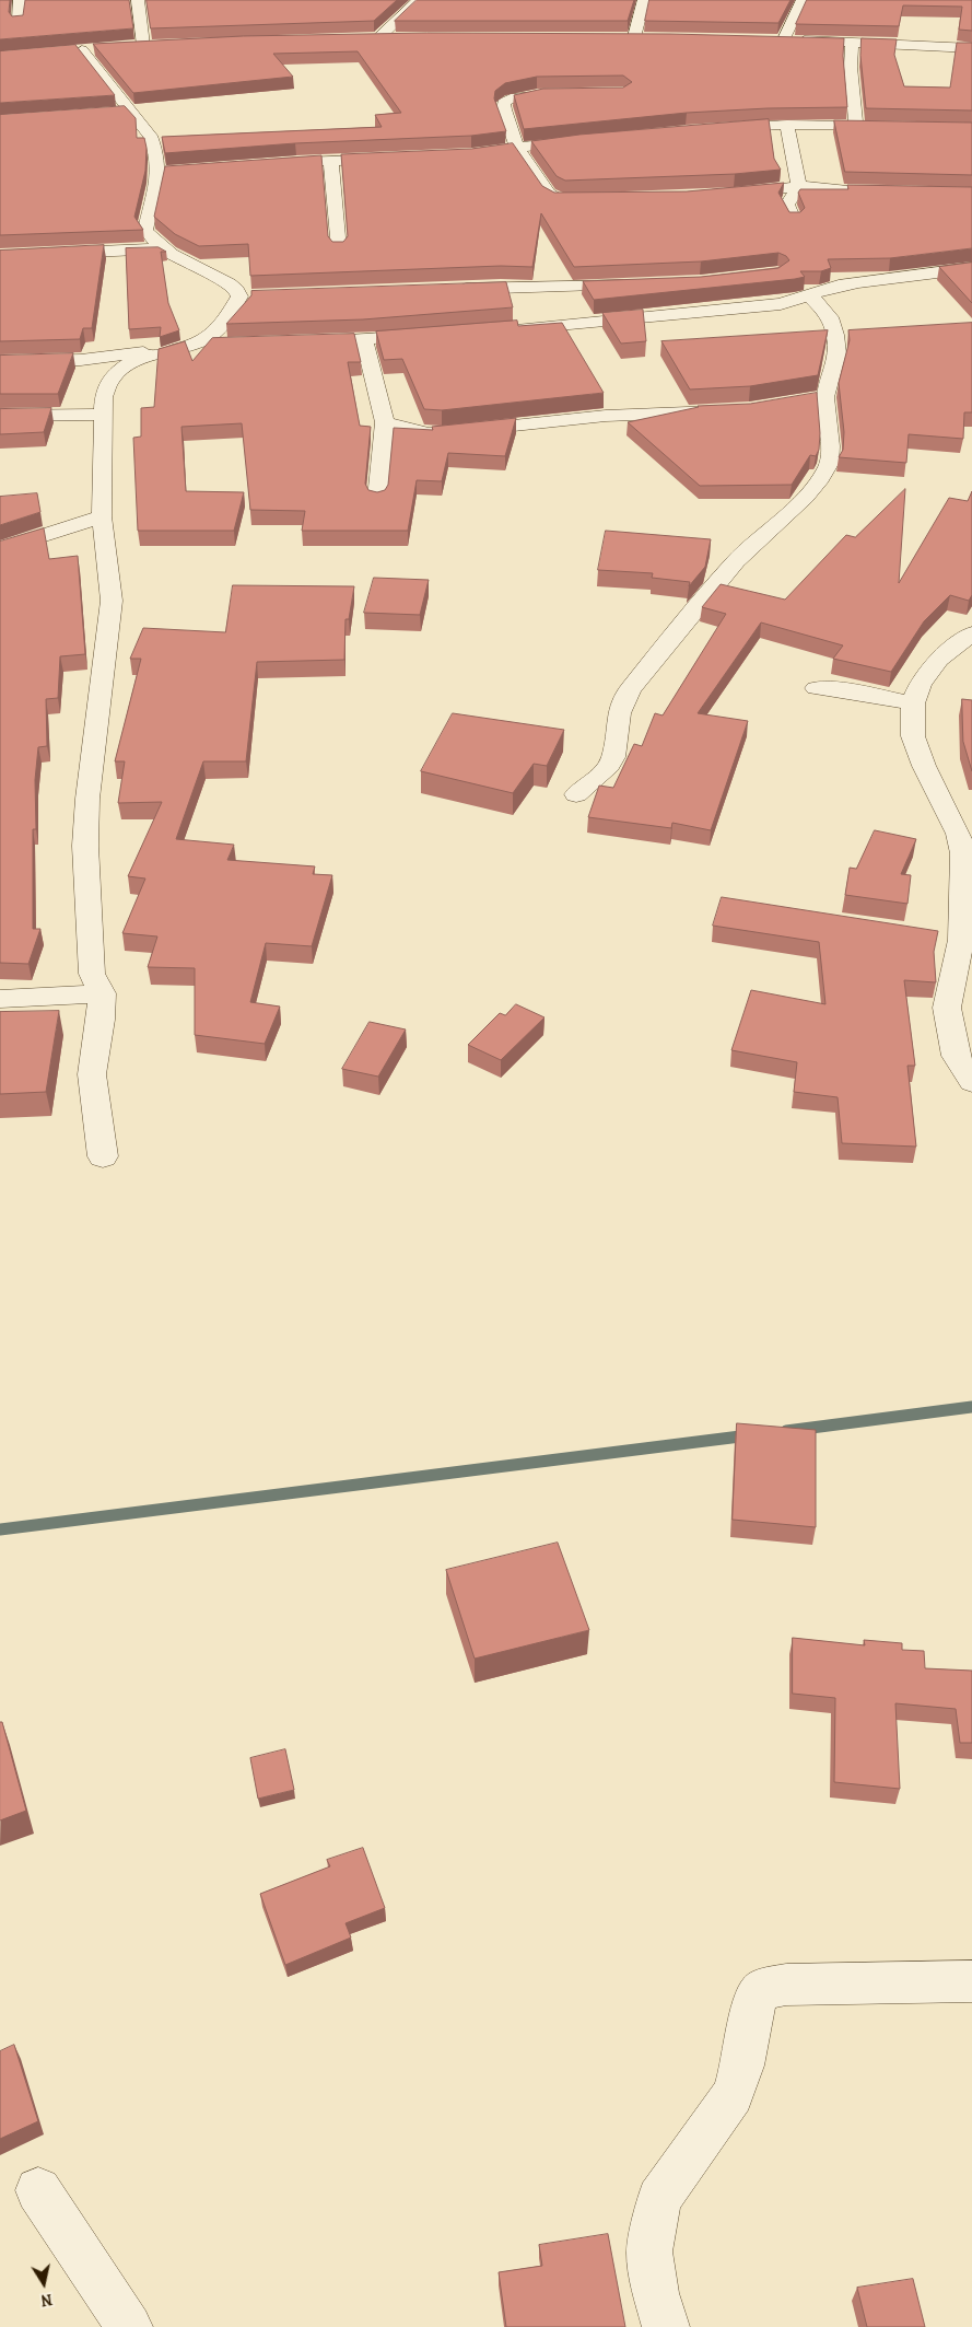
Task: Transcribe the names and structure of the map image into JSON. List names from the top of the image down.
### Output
{
  "north": "bottom"
}
